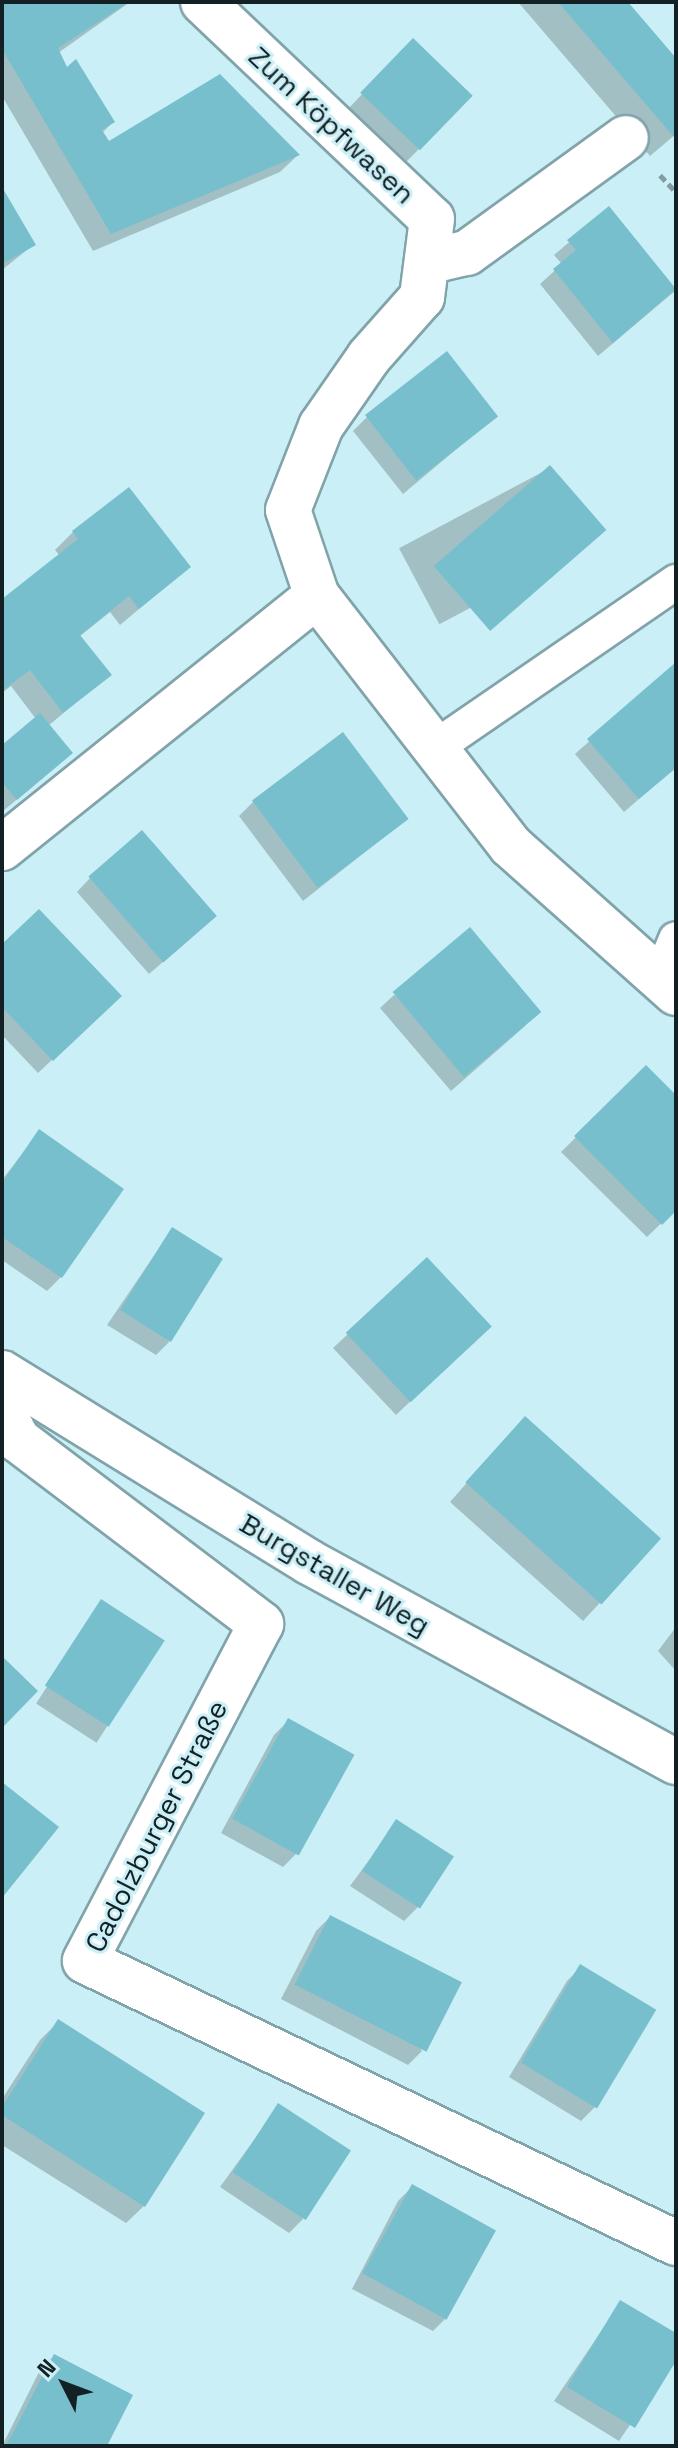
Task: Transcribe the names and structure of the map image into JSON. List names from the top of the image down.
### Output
{
  "streets": {
    "street": ["Zum Köpfwasen", "Burgstaller Weg", "Cadolzburger Straße"]
  },
  "north": "top left"
}
